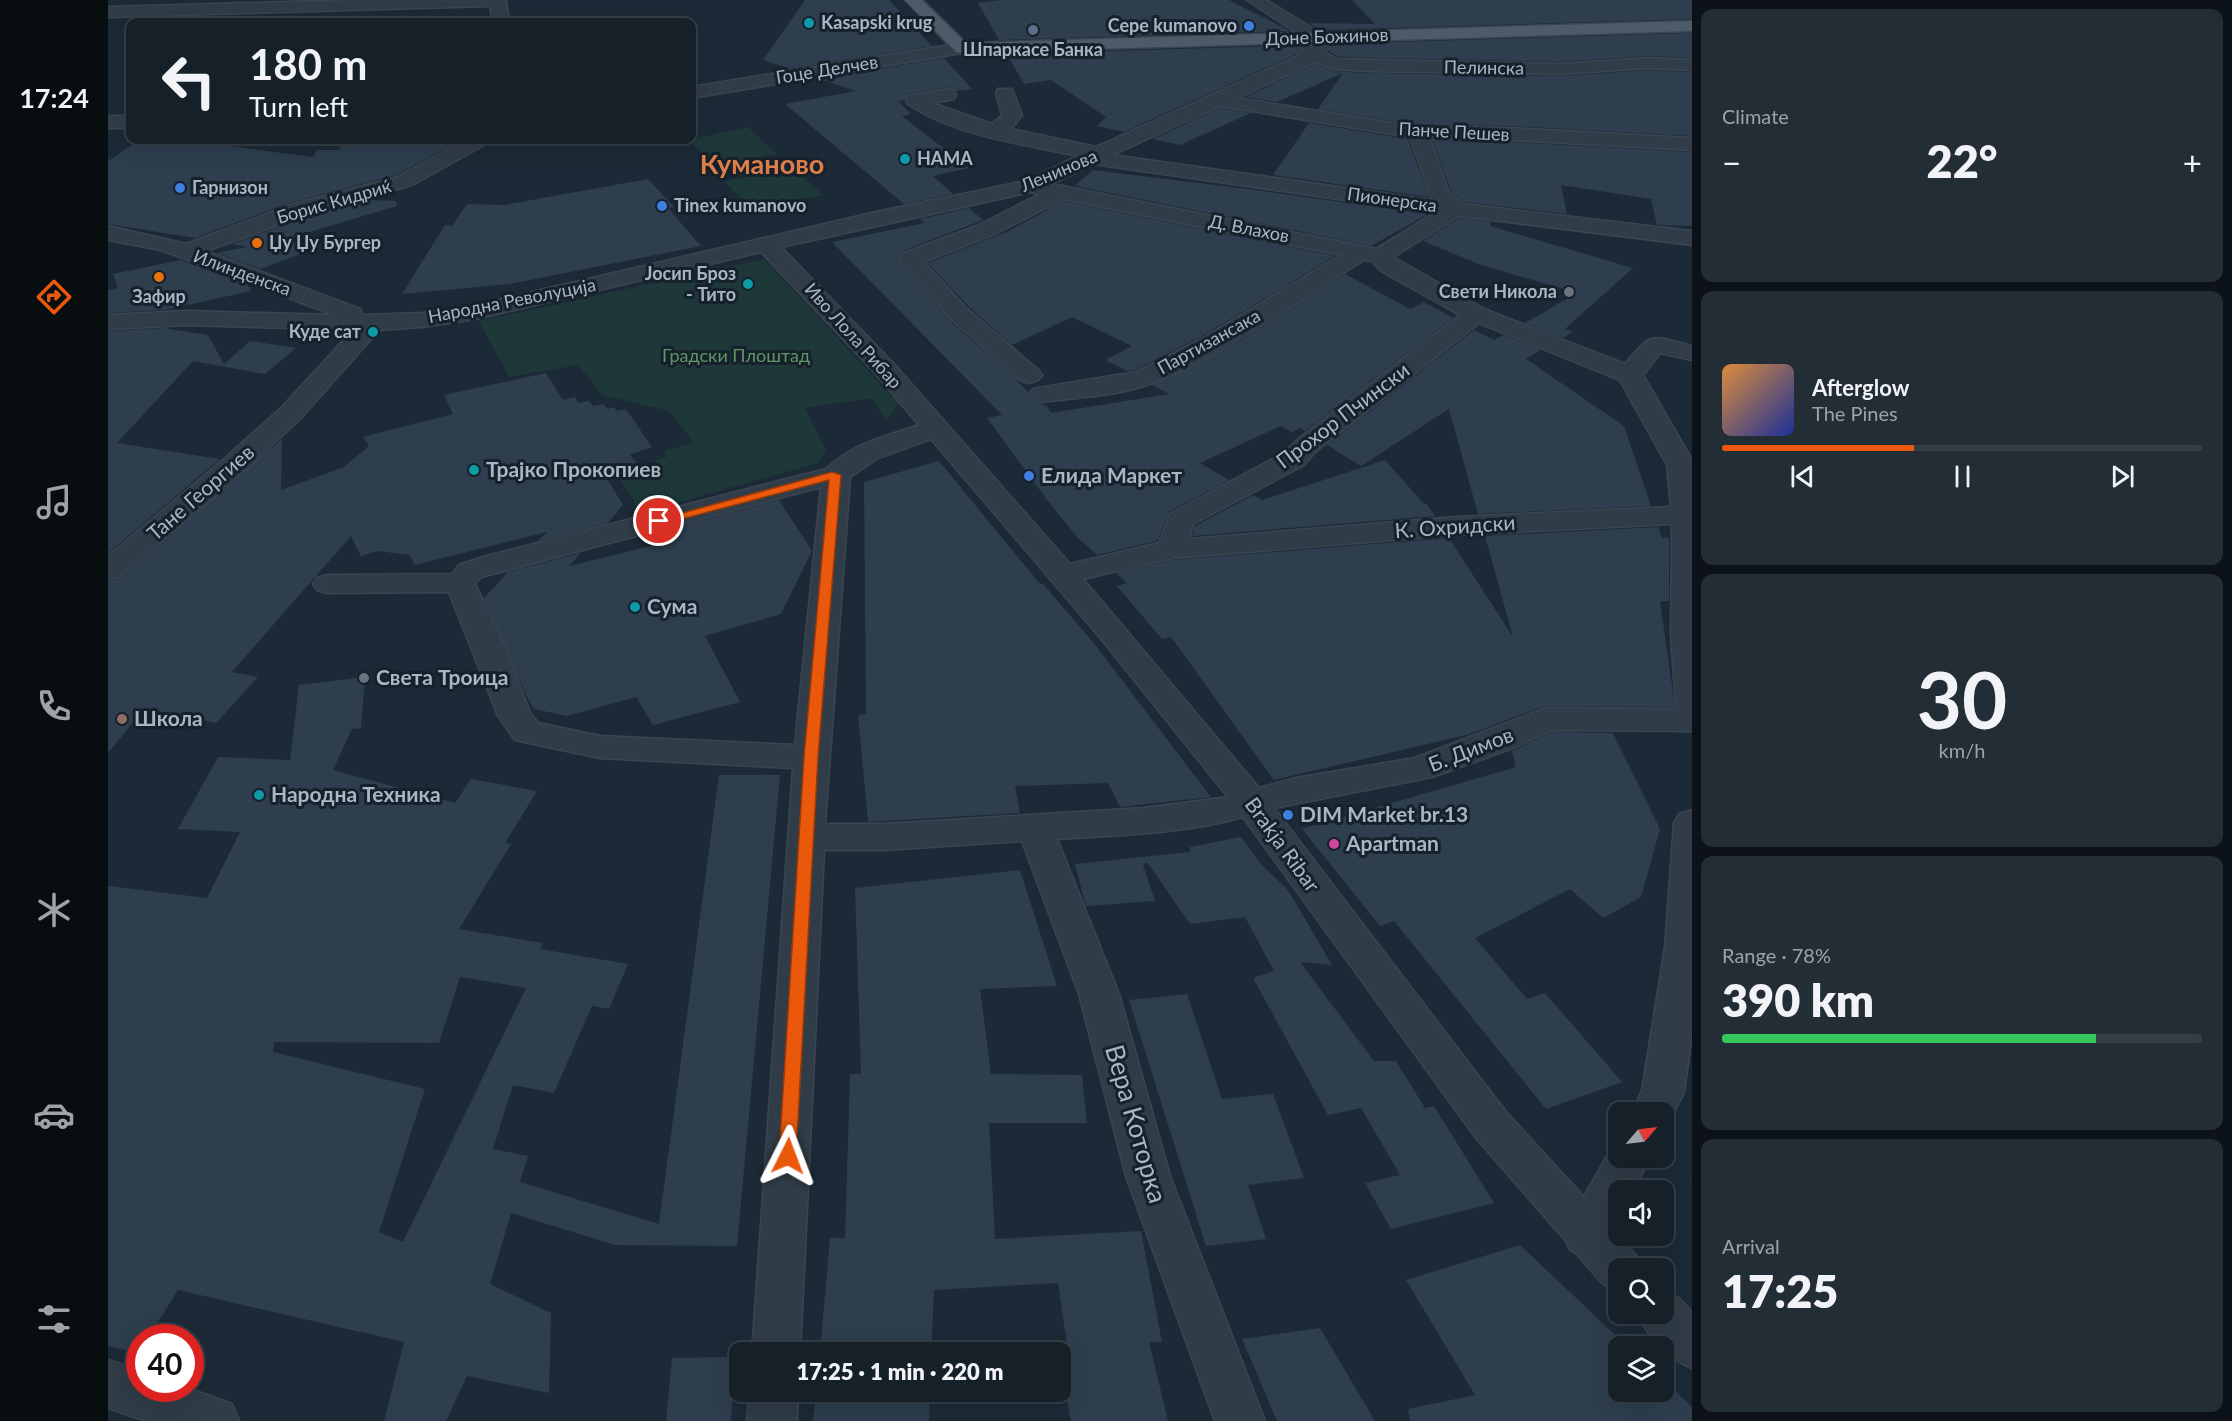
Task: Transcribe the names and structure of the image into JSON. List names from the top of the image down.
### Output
{
  "streets": {
    "main road": ["Доне Божинов"],
    "street": [
      "Пелинска",
      "Гоце Делчев",
      "Панче Пешев",
      "Ленинова",
      "Пионерска",
      "Борис Кидриќ",
      "Д. Влахов",
      "Илинденска",
      "Народна Револуција",
      "Иво Лола Рибар",
      "Партизансака",
      "Прохор Пчински",
      "Тане Георгиев",
      "К. Охридски",
      "Б. Димов",
      "Brakja Ribar",
      "Вера Которка"
    ]
  },
  "crossings": [
    ["Доне Божинов", "Пелинска"],
    ["Доне Божинов", "Гоце Делчев"],
    ["Доне Божинов", "Ленинова"],
    ["Пелинска", "Ленинова"],
    ["Панче Пешев", "Ленинова"],
    ["Ленинова", "Пионерска"],
    ["Ленинова", "Д. Влахов"],
    ["Ленинова", "Народна Револуција"],
    ["Ленинова", "Иво Лола Рибар"],
    ["Борис Кидриќ", "Илинденска"],
    ["Д. Влахов", "Партизансака"],
    ["Илинденска", "Народна Револуција"],
    ["Илинденска", "Тане Георгиев"],
    ["Народна Револуција", "Иво Лола Рибар"],
    ["Народна Револуција", "Тане Георгиев"],
    ["Иво Лола Рибар", "Brakja Ribar"],
    ["Прохор Пчински", "К. Охридски"],
    ["Б. Димов", "Brakja Ribar"],
    ["Б. Димов", "Вера Которка"]
  ],
  "districts": ["Куманово"],
  "parks": ["Градски Плоштад"],
  "places": [
    "Kasapski krug",
    "Cepe kumanovo",
    "Шпаркасе Банка",
    "НАМА",
    "Гарнизон",
    "Tinex kumanovo",
    "Џу Џу Бургер",
    "Зафир",
    "Јосип Броз - Тито",
    "Свети Никола",
    "Куде сат",
    "Трајко Прокопиев",
    "Елида Маркет",
    "Сума",
    "Света Троица",
    "Школа",
    "Народна Техника",
    "DIM Market br.13",
    "Apartman"
  ],
  "north": "top right",
  "page": {
    "tabs": "17:24",
    "tile": [
      "Climate",
      ["30", "km/h"],
      ["Range · 78%", "390 km"],
      ["Arrival", "17:25"]
    ],
    "turn": ["180 m", "Turn left"],
    "heat": ["−", "22°", "+"],
    "song": ["Afterglow", "The Pines"],
    "limit": "40",
    "trip": "17:25 · 1 min · 220 m"
  }
}
